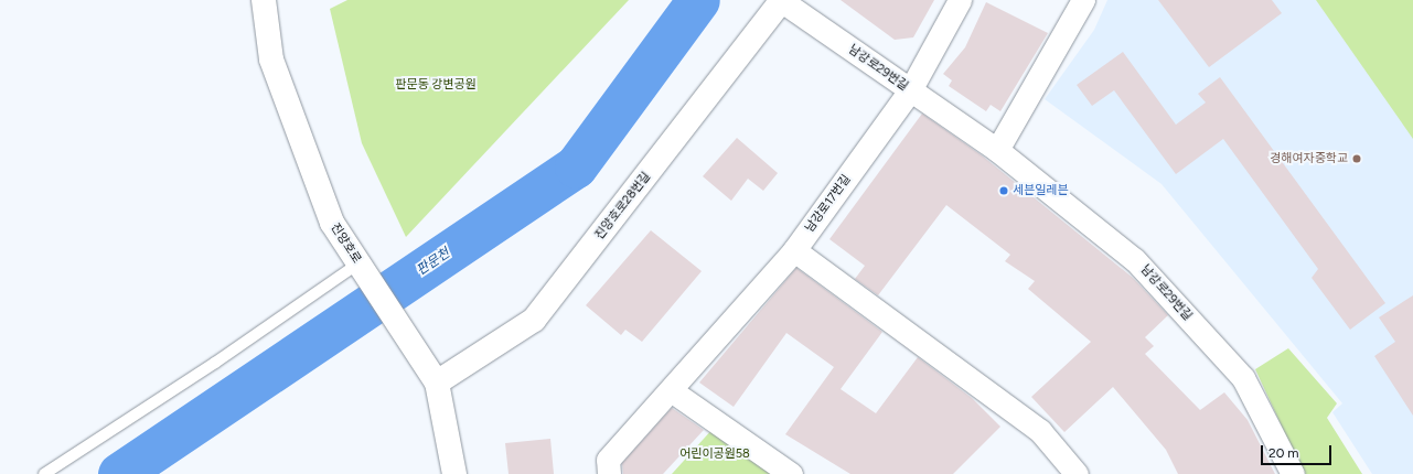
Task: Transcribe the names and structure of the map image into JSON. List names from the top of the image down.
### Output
{
  "streets": {
    "street": [
      "남강로29번길",
      "남강로17번길",
      "진양호로28번길",
      "진양호로"
    ]
  },
  "crossings": [
    ["남강로29번길", "남강로17번길"],
    ["남강로29번길", "진양호로28번길"],
    ["진양호로28번길", "진양호로"]
  ],
  "water": ["판문천"],
  "parks": ["판문동 강변공원", "어린이공원58"],
  "places": ["경해여자중학교", "세븐일레븐"],
  "scale_bar": "20 m"
}
